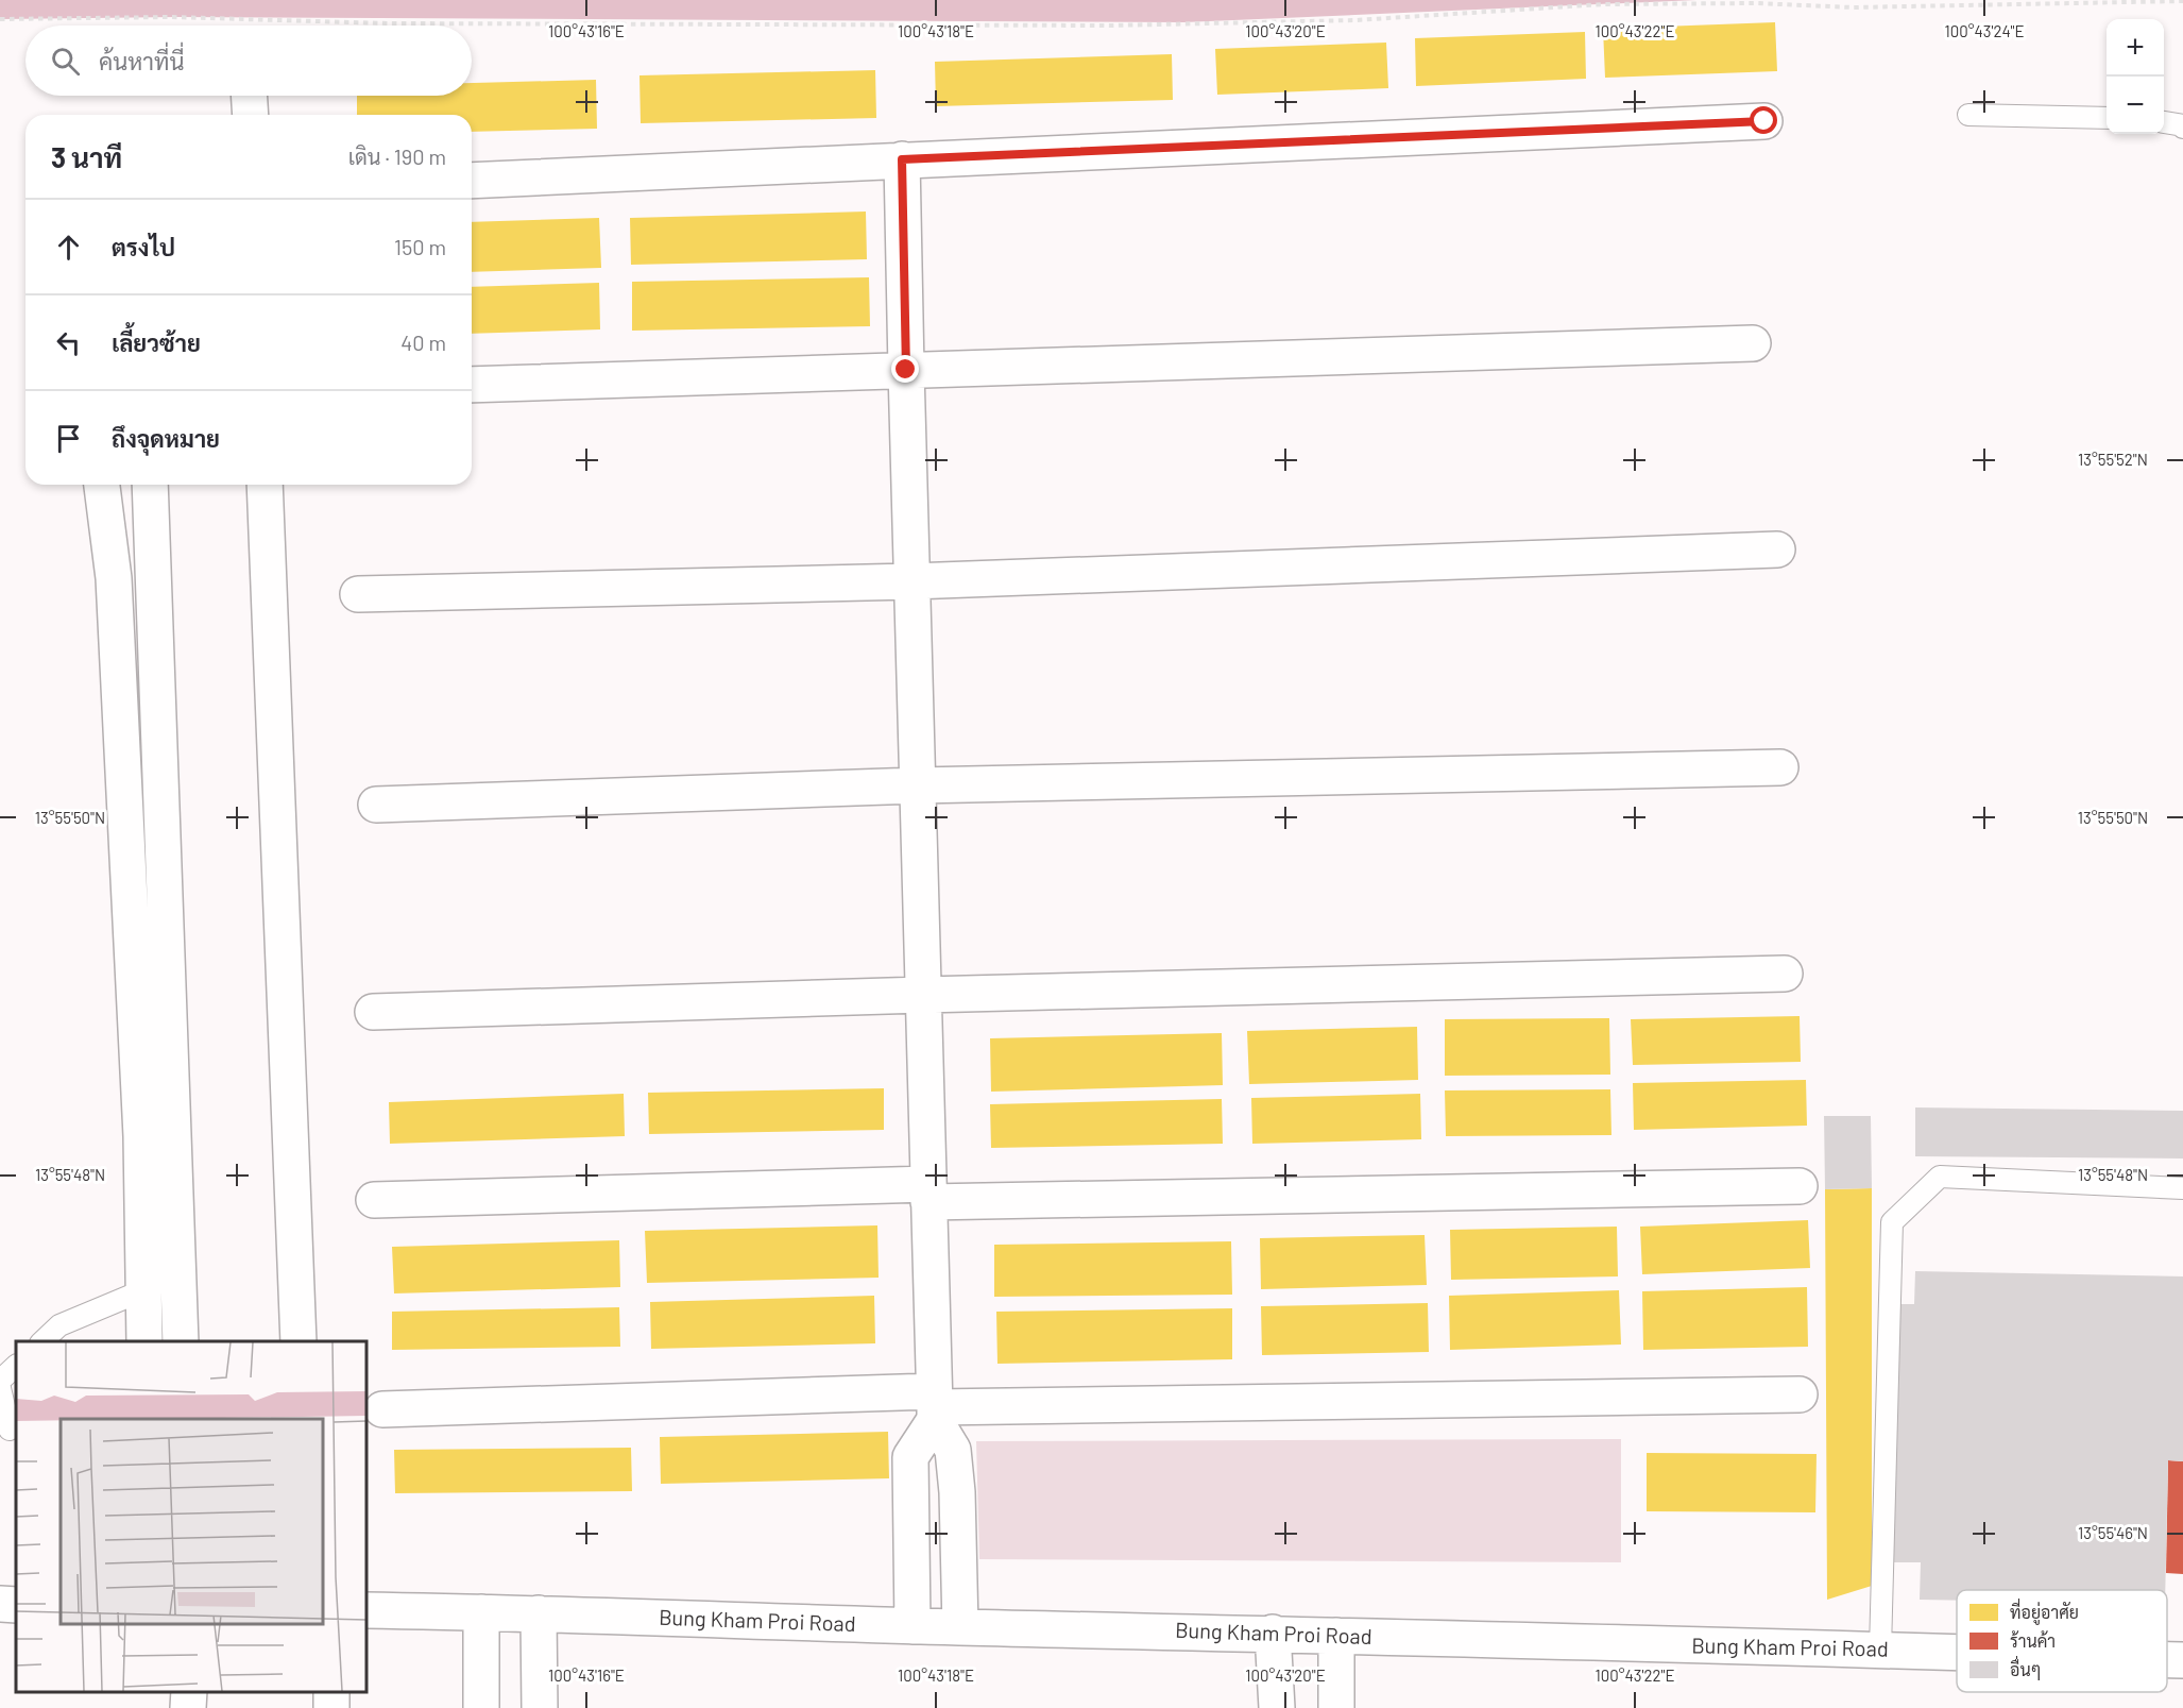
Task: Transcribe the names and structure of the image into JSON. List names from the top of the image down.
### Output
{
  "streets": {
    "street": ["Bung Kham Proi Road"]
  },
  "legend": ["ที่อยู่อาศัย", "ร้านค้า", "อื่นๆ"],
  "page": {
    "map_buttons": ["+", "−"],
    "search": "ค้นหาที่นี่",
    "heading": ["3 นาที", "เดิน · 190 m"],
    "list": [
      ["ตรงไป", "150 m"],
      ["เลี้ยวซ้าย", "40 m"],
      "ถึงจุดหมาย"
    ]
  },
  "coordinates": [
    "100°43'16\"E",
    "100°43'18\"E",
    "100°43'20\"E",
    "100°43'22\"E",
    "100°43'24\"E",
    "13°55'52\"N",
    "13°55'50\"N",
    "13°55'48\"N",
    "13°55'46\"N"
  ]
}
